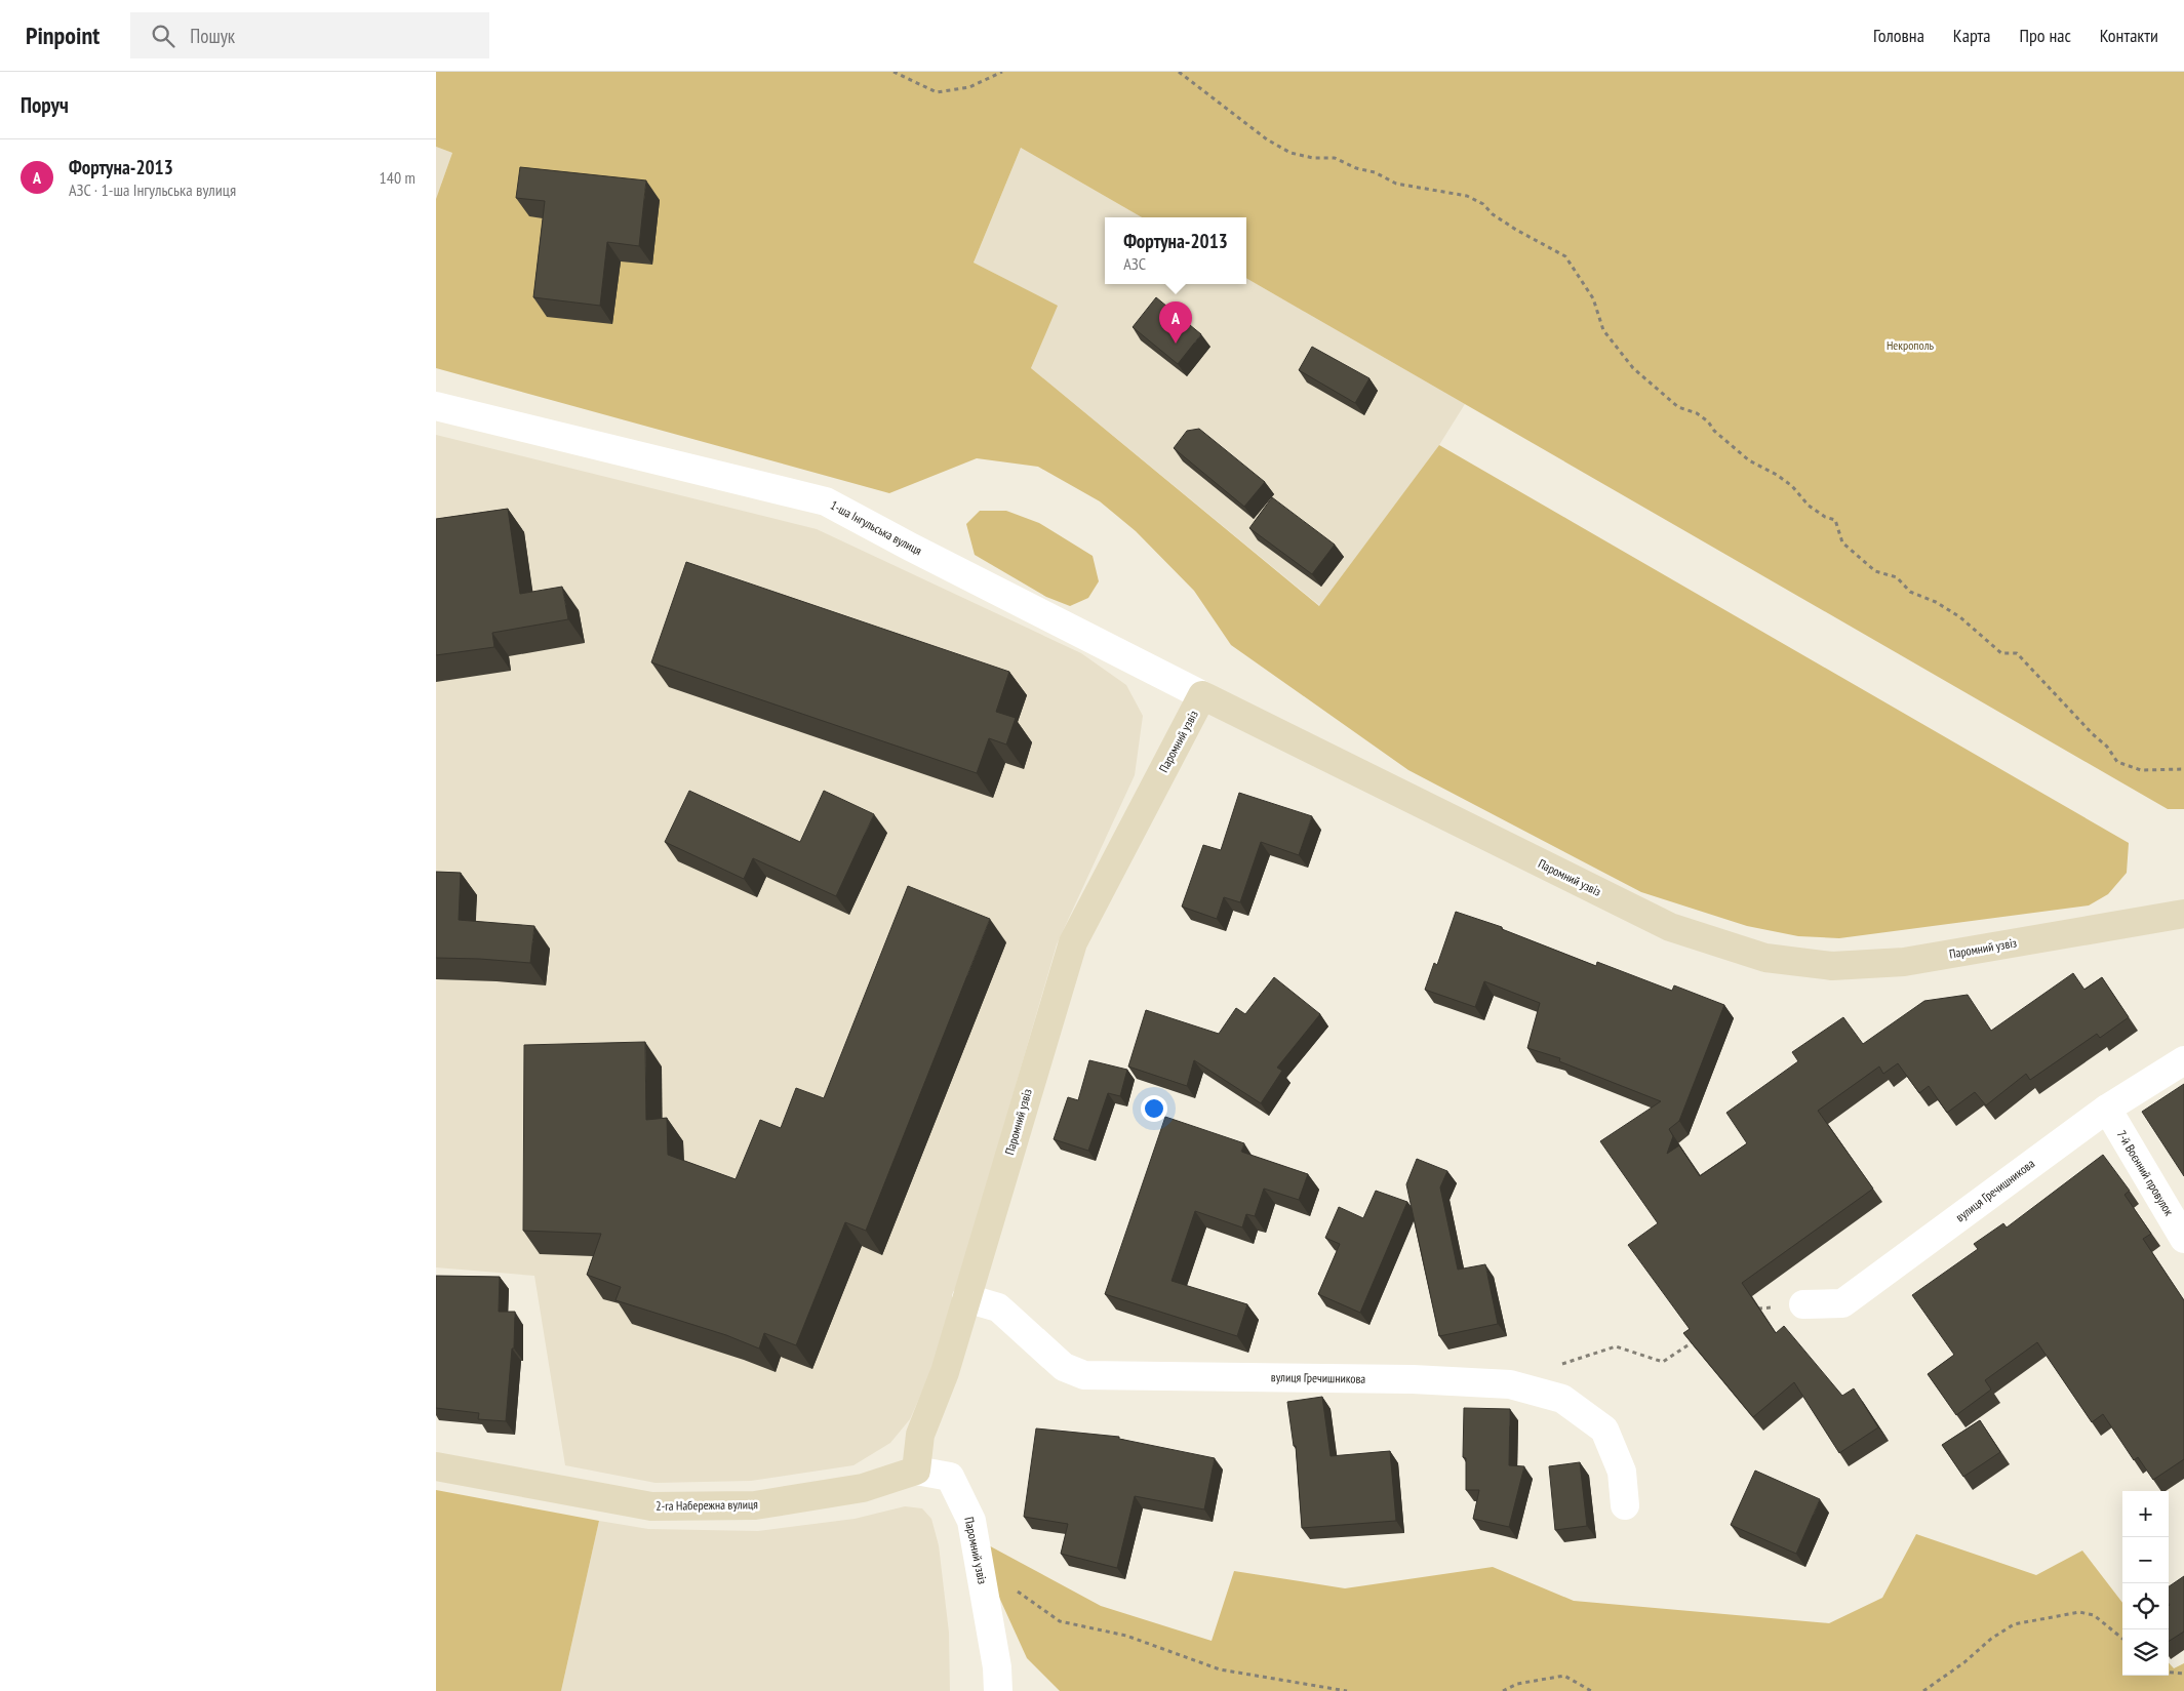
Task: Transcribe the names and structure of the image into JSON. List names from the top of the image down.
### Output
{
  "streets": {
    "main road": ["Паромний узвіз", "2-га Набережна вулиця"],
    "street": ["1-ша Інгульська вулиця", "7-й Воєнний провулок", "вулиця Гречишникова"]
  },
  "crossings": [
    ["1-ша Інгульська вулиця", "Паромний узвіз"],
    ["Паромний узвіз", "вулиця Гречишникова"],
    ["Паромний узвіз", "2-га Набережна вулиця"],
    ["7-й Воєнний провулок", "вулиця Гречишникова"]
  ],
  "parks": ["Некрополь"],
  "page": {
    "header": "Pinpoint",
    "search": "Пошук",
    "nav": [
      "Головна",
      "Карта",
      "Про нас",
      "Контакти"
    ],
    "heading": "Поруч",
    "list": [
      {
        "mark": "A",
        "name": "Фортуна-2013",
        "note": "АЗС · 1-ша Інгульська вулиця",
        "value": "140 m"
      }
    ],
    "popup": ["Фортуна-2013", "АЗС"],
    "pins": "A",
    "map_buttons": ["+", "−"]
  }
}
